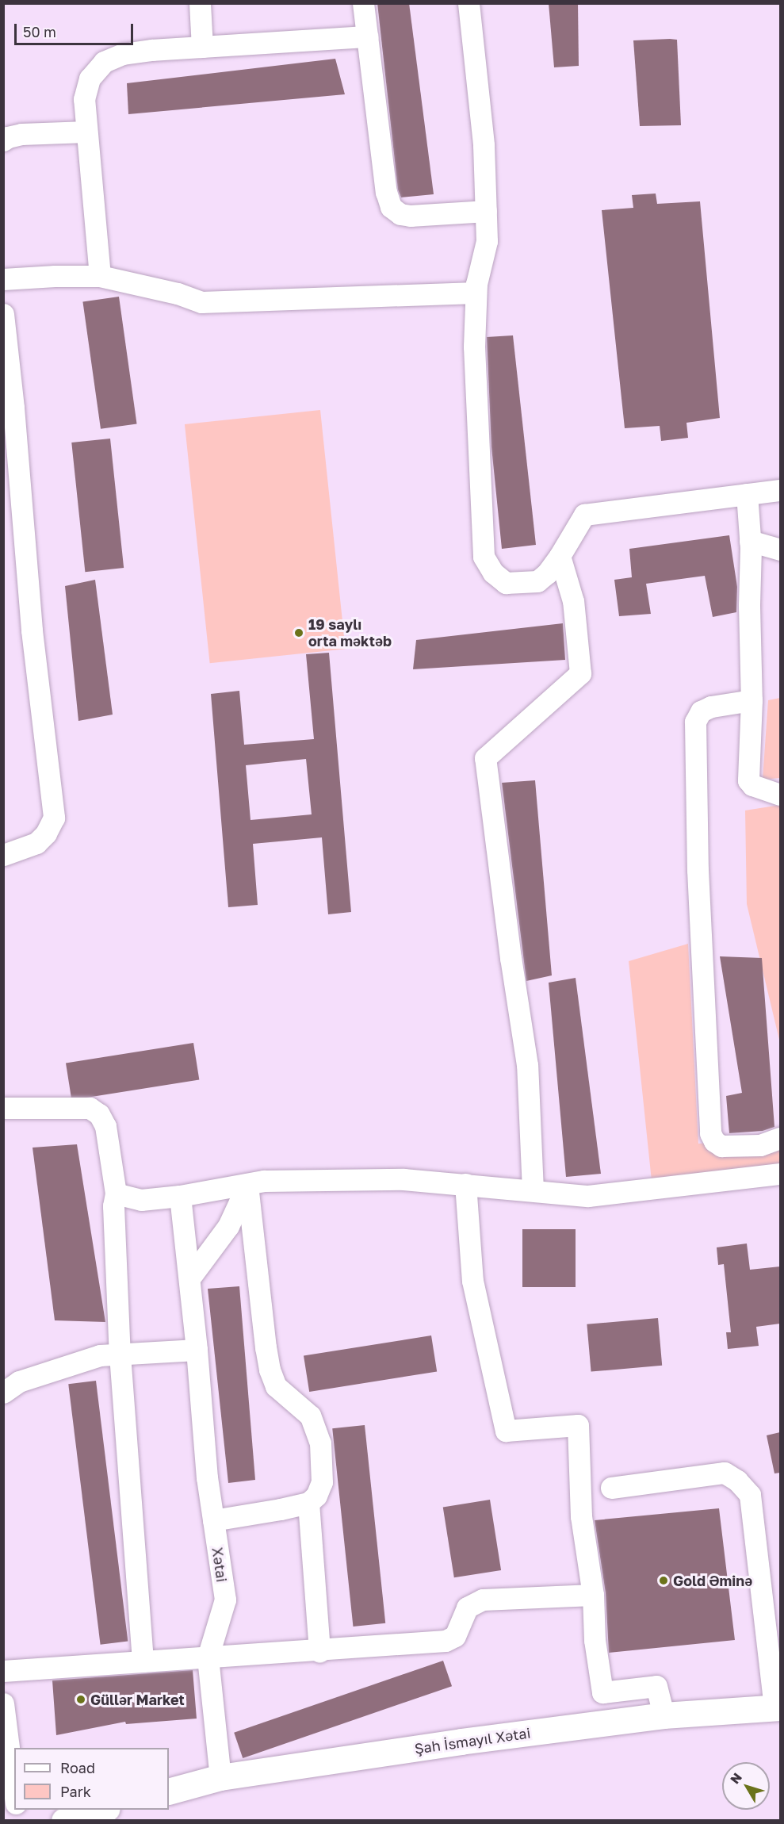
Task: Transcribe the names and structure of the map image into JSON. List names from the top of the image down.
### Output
{
  "streets": {
    "main road": ["Şah İsmayıl Xətai"],
    "street": ["Xətai"]
  },
  "crossings": [
    ["Xətai", "Şah İsmayıl Xətai"]
  ],
  "places": ["19 saylı orta məktəb", "Gold Əminə", "Güllər Market"],
  "legend": ["Road", "Park"],
  "scale_bar": "50 m",
  "north": "top left"
}
